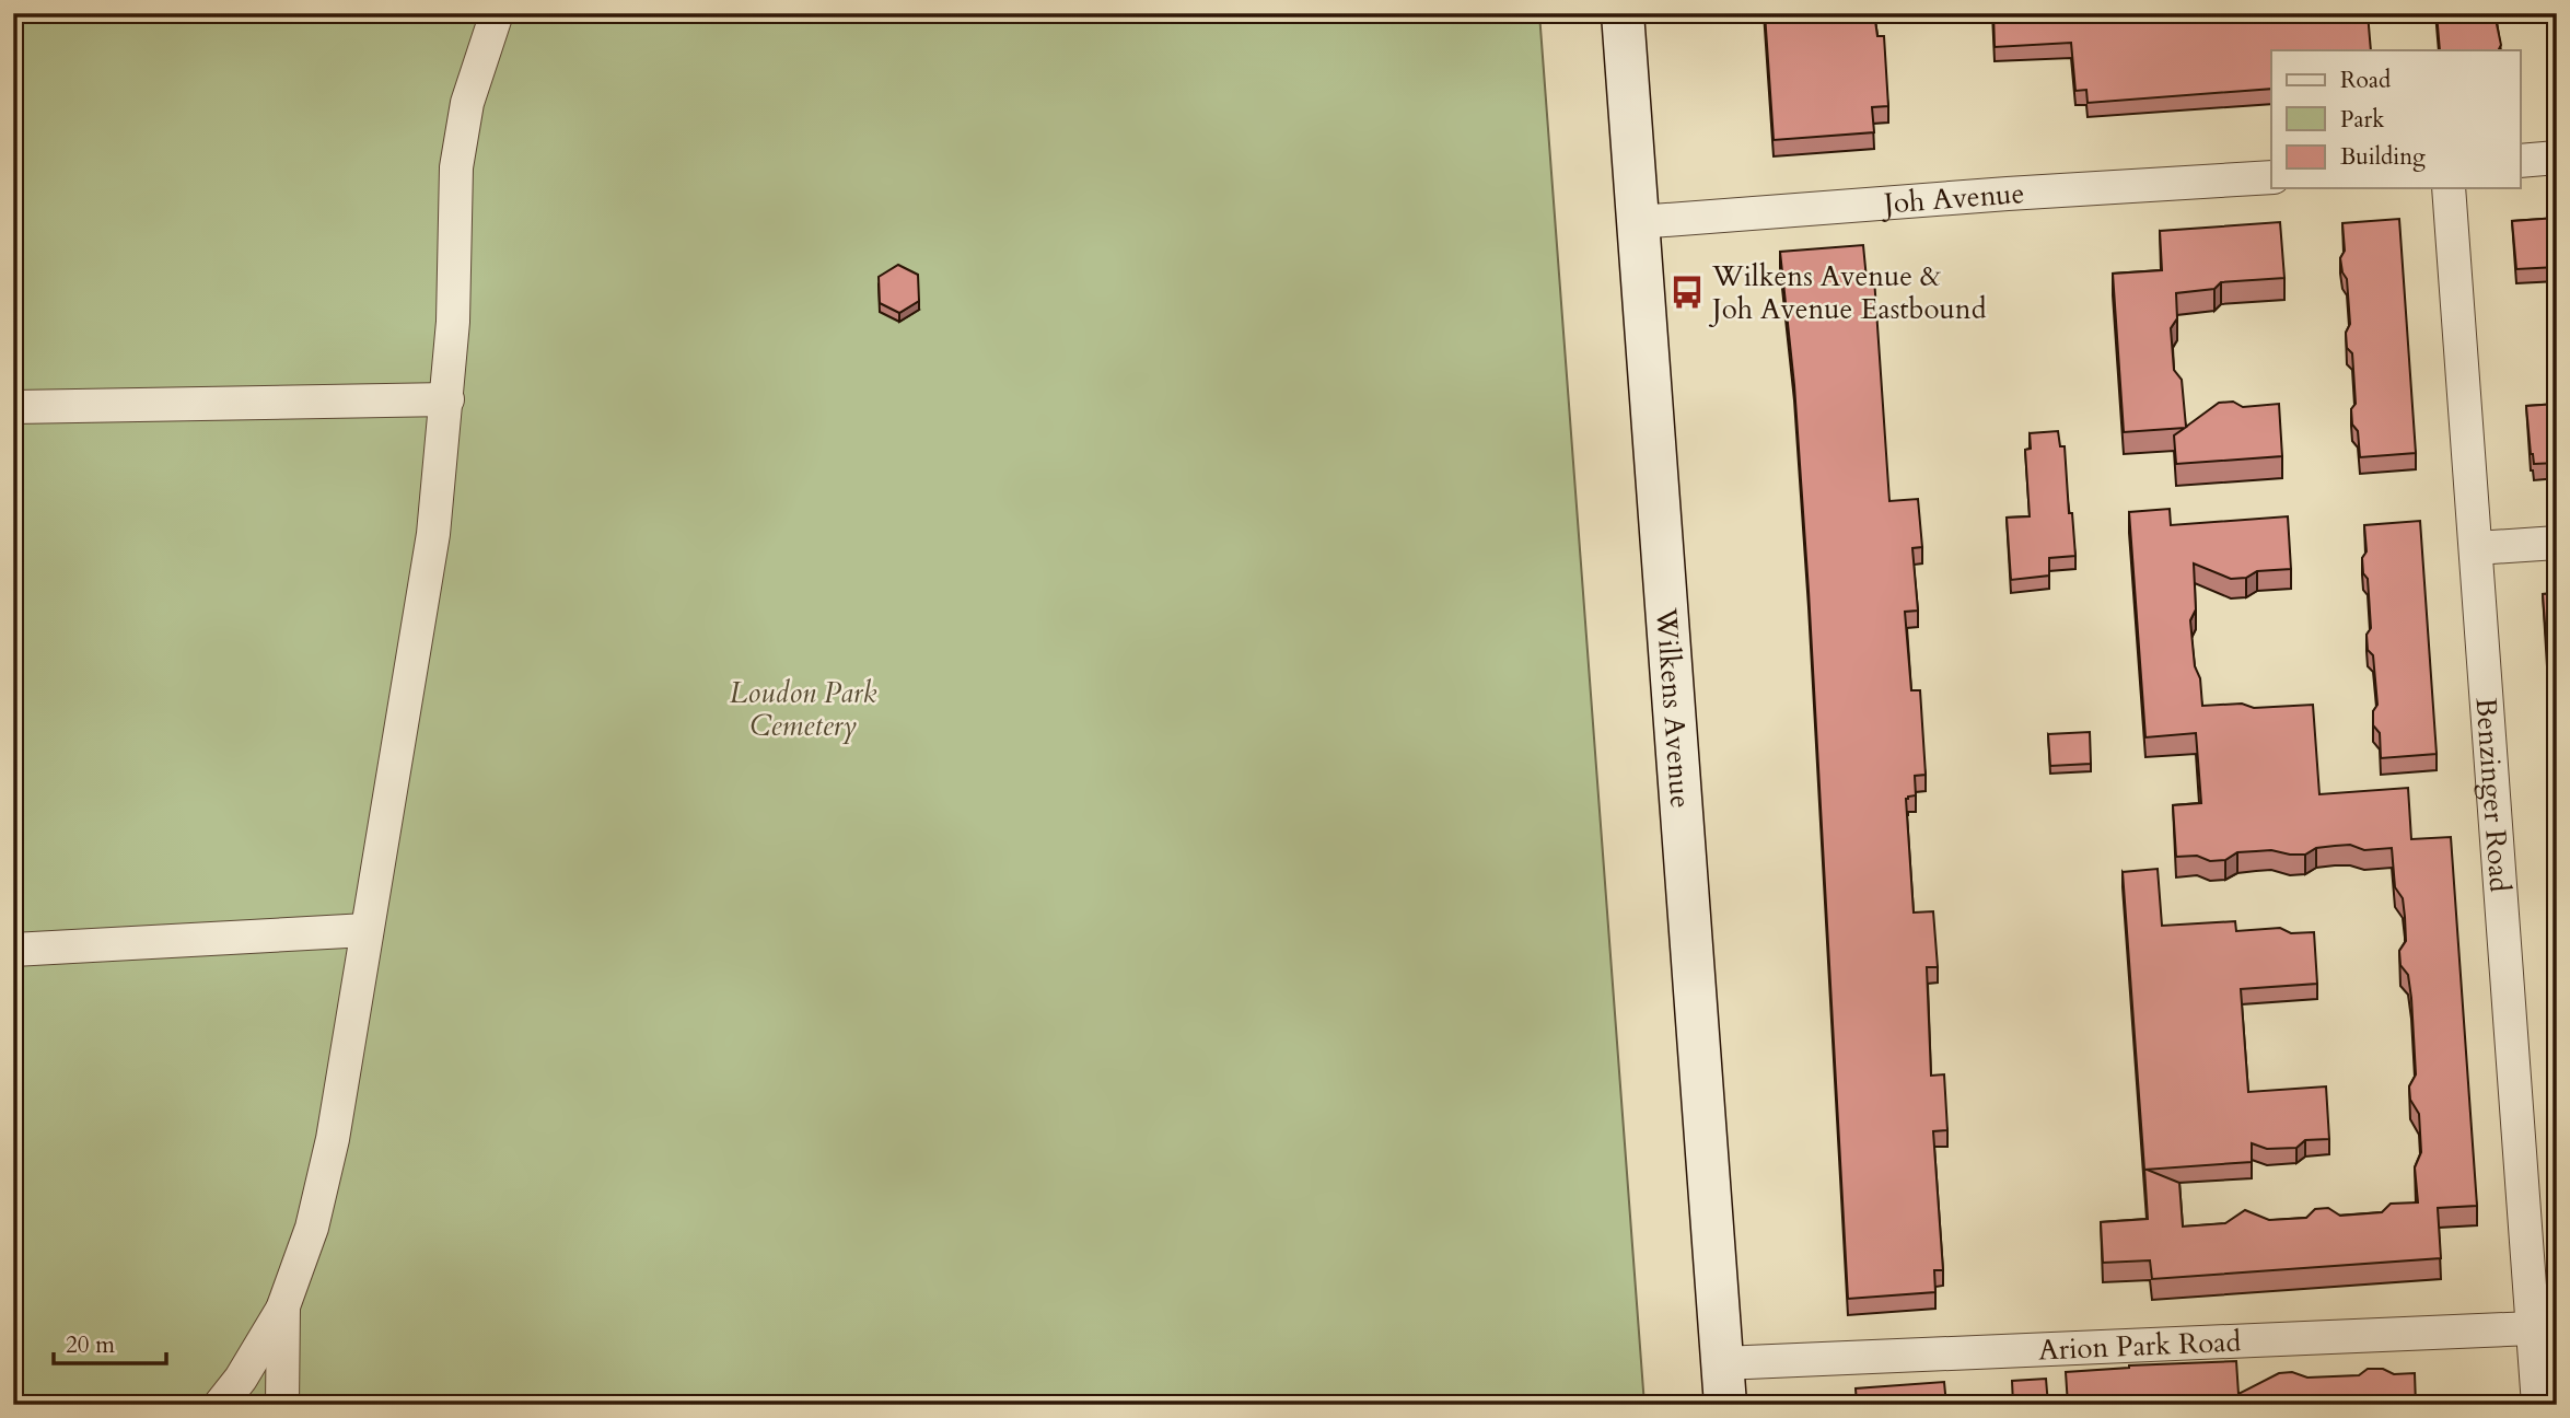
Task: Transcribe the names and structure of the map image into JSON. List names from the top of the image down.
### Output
{
  "streets": {
    "main road": ["Wilkens Avenue"],
    "street": ["Joh Avenue", "Benzinger Road", "Arion Park Road"]
  },
  "crossings": [
    ["Joh Avenue", "Wilkens Avenue"],
    ["Wilkens Avenue", "Arion Park Road"],
    ["Benzinger Road", "Arion Park Road"]
  ],
  "parks": ["Loudon Park Cemetery"],
  "places": {
    "bus stop": ["Wilkens Avenue & Joh Avenue Eastbound"]
  },
  "legend": ["Road", "Park", "Building"],
  "scale_bar": "20 m"
}
